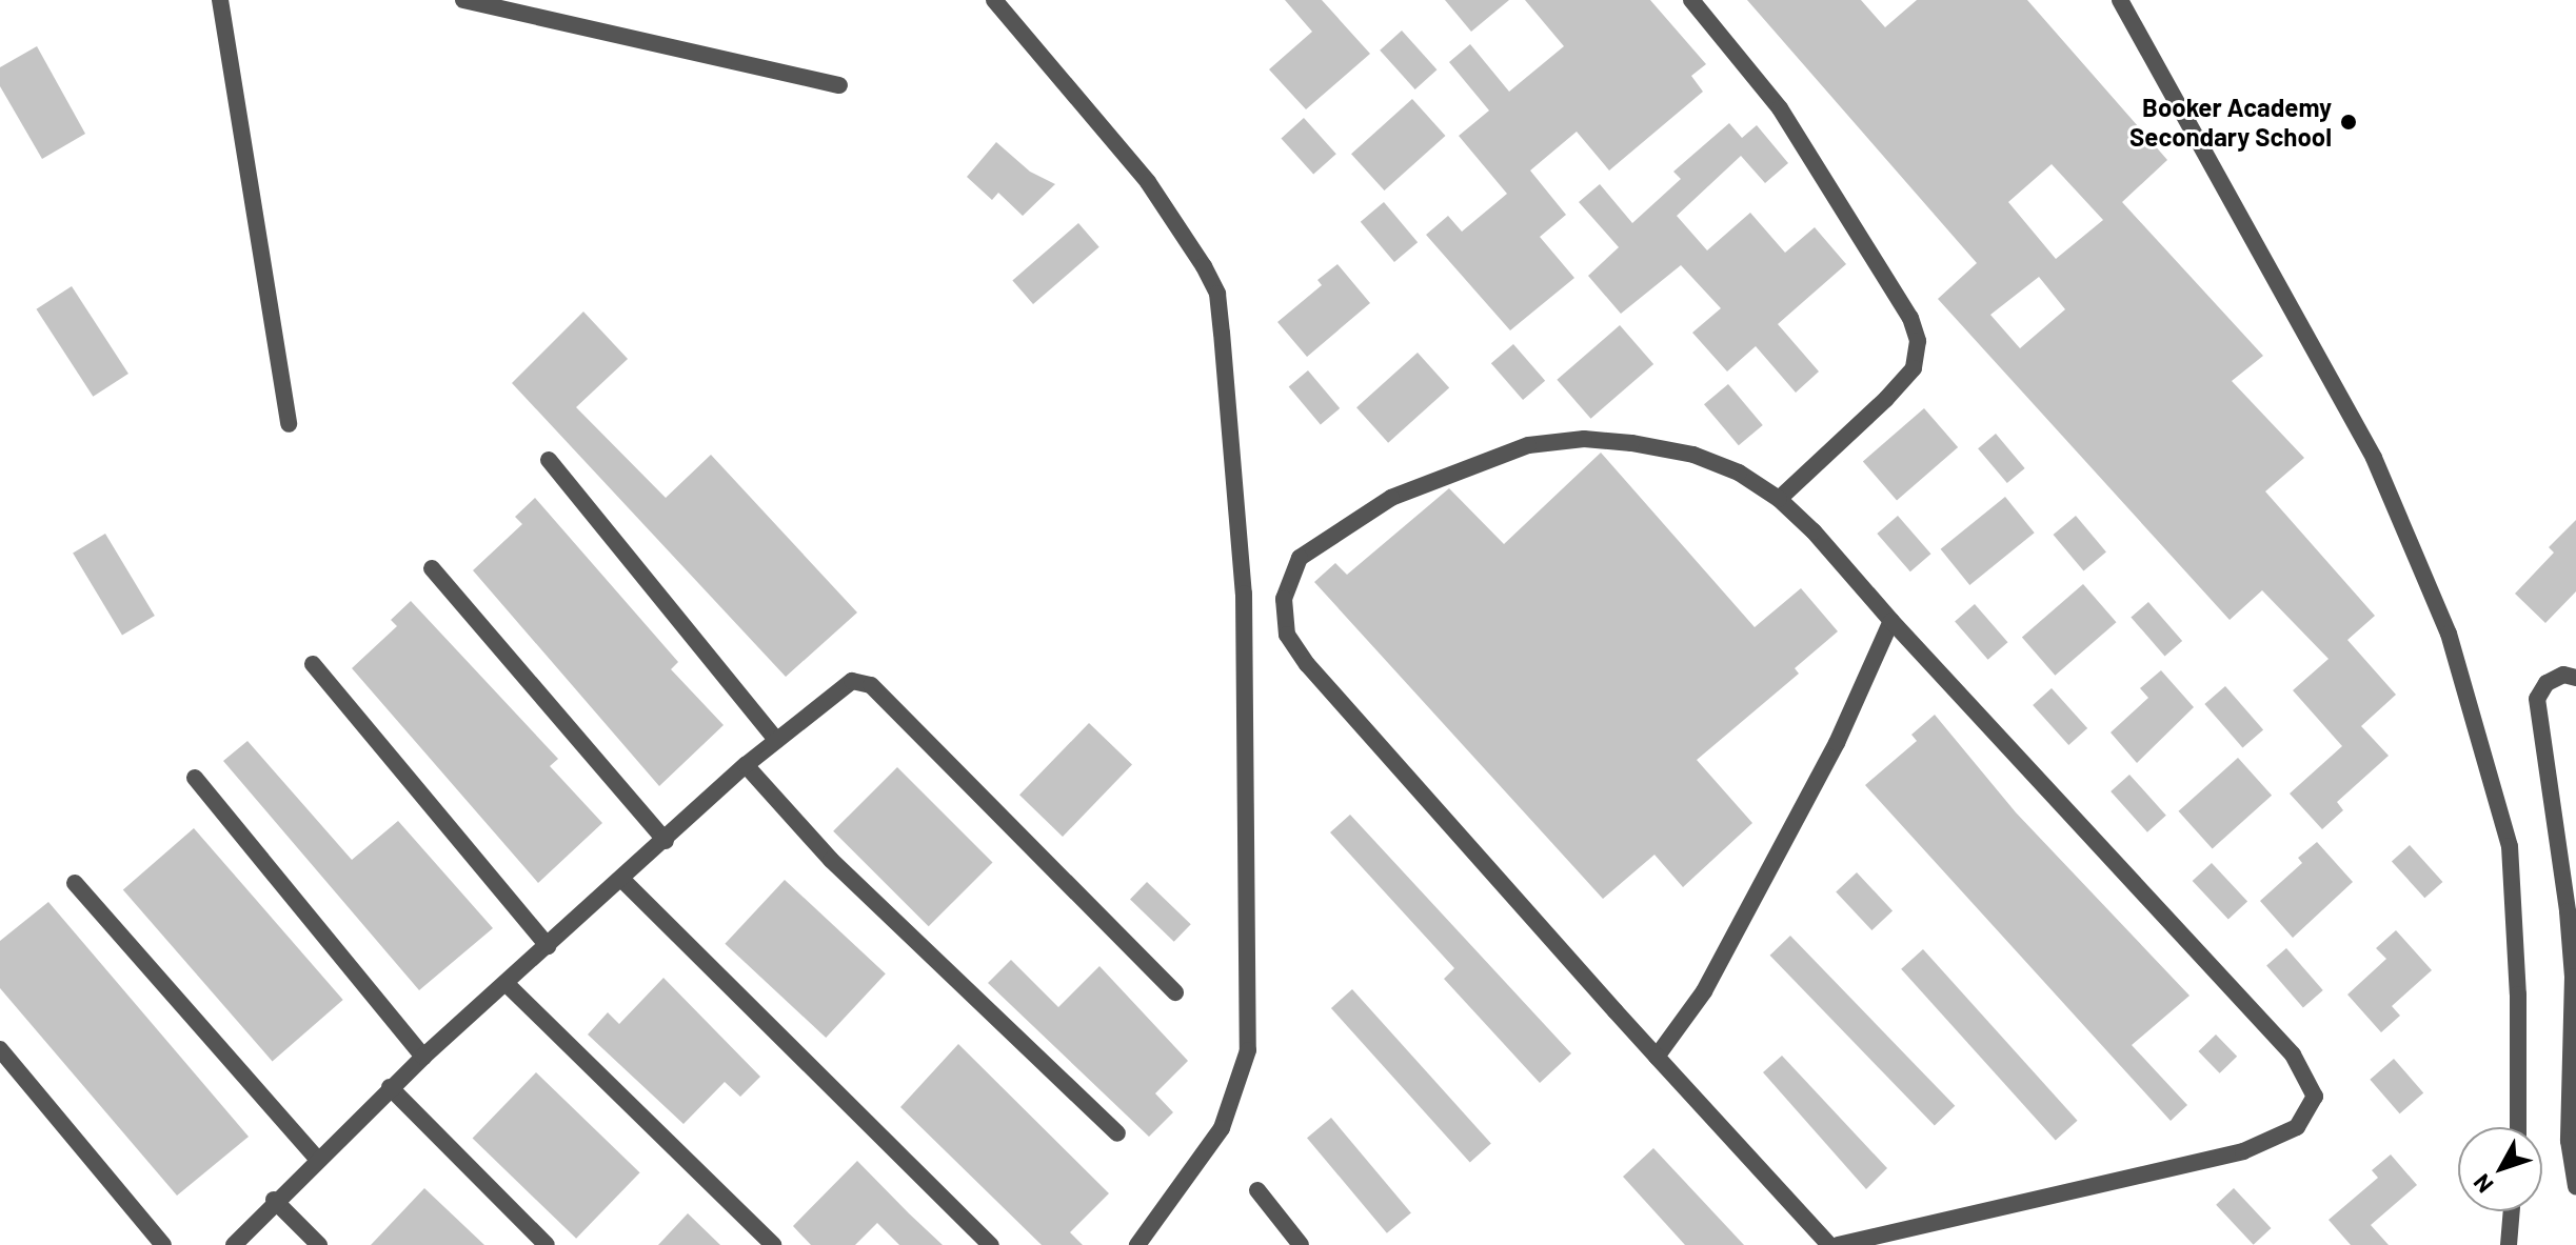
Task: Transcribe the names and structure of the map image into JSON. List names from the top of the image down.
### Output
{
  "places": ["Booker Academy Secondary School"],
  "north": "bottom left"
}
